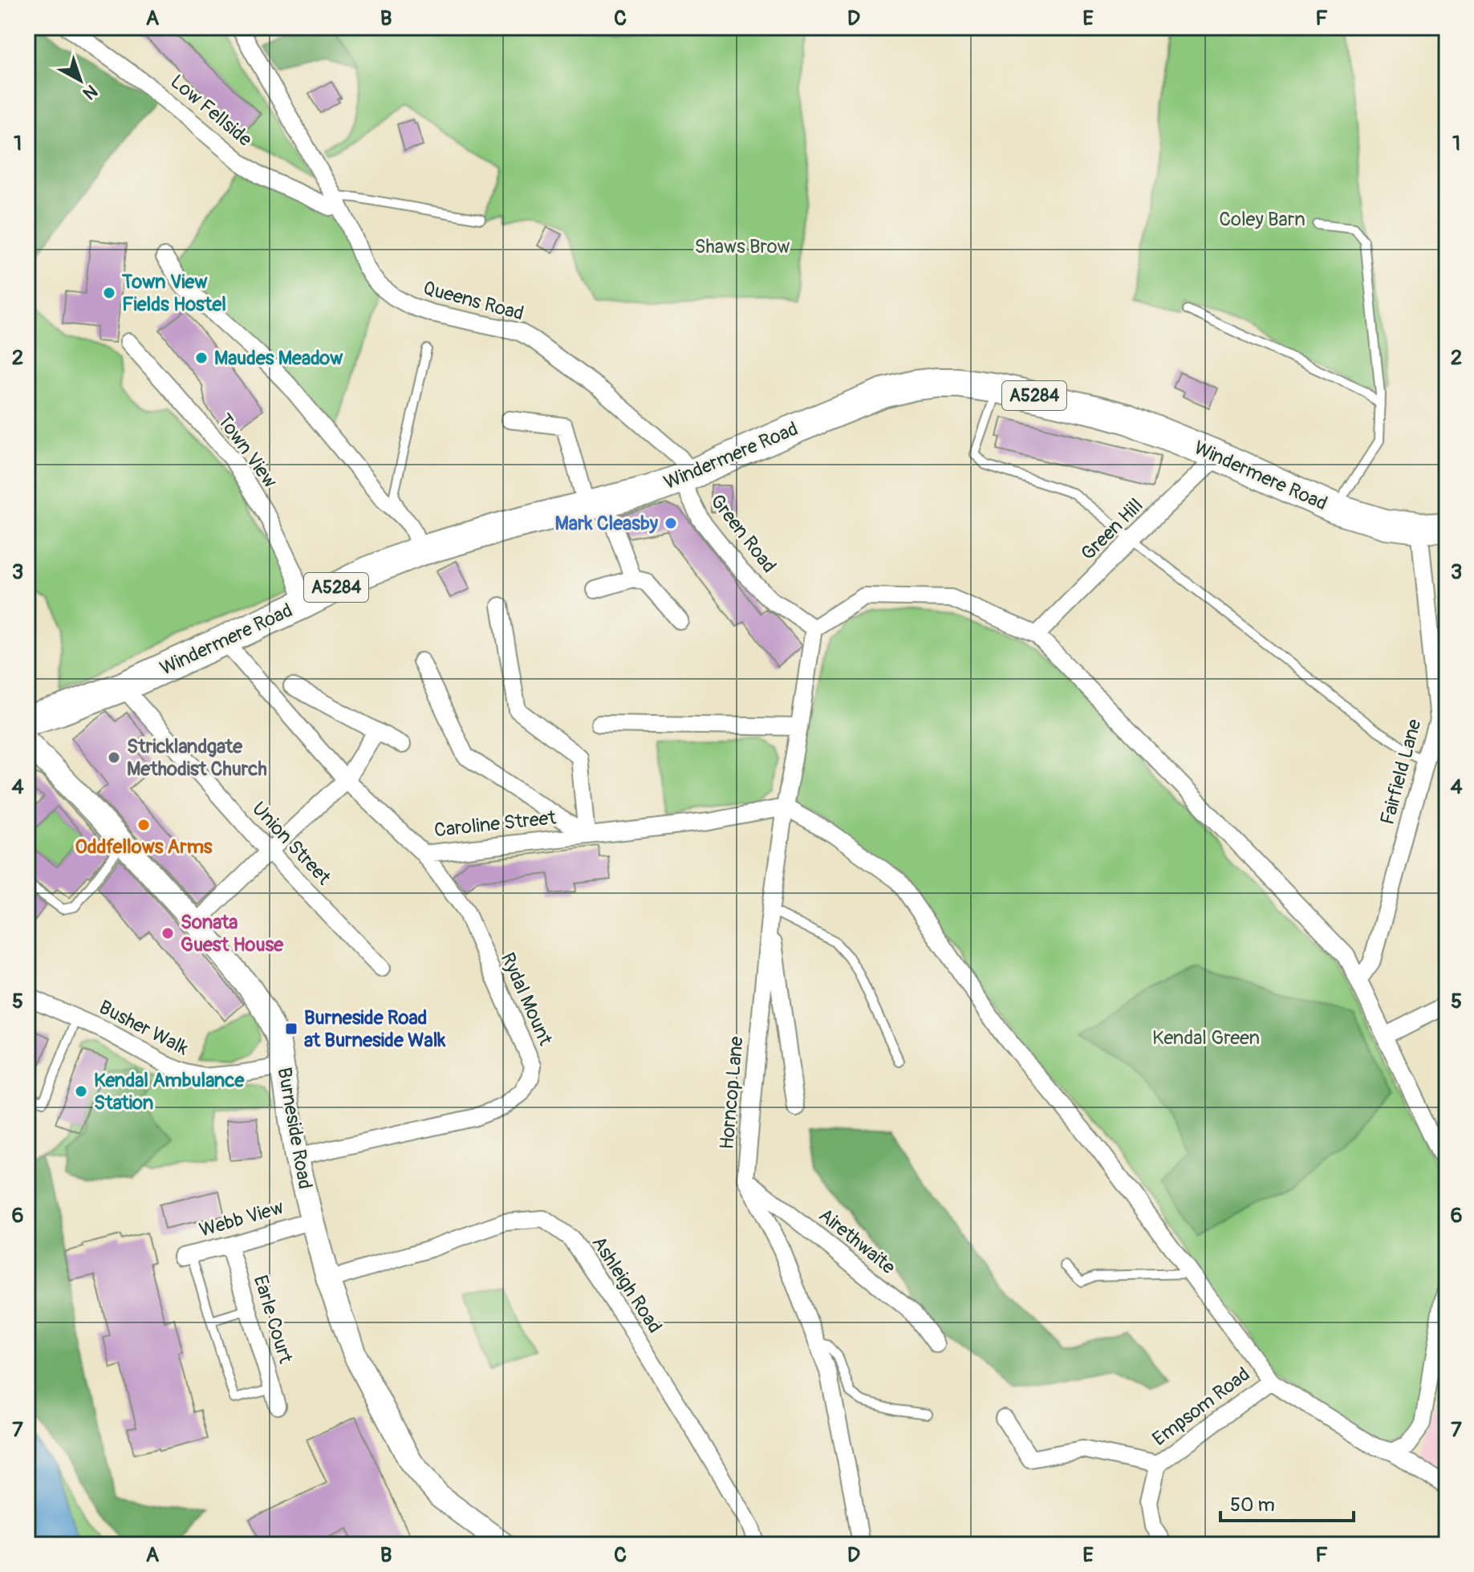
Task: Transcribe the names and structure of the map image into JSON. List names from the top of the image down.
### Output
{
  "streets": {
    "highway": ["A5284", "Windermere Road"],
    "street": [
      "Low Fellside",
      "Queens Road",
      "Town View",
      "Green Hill",
      "Green Road",
      "Fairfield Lane",
      "Caroline Street",
      "Union Street",
      "Rydal Mount",
      "Busher Walk",
      "Horncop Lane",
      "Burneside Road",
      "Webb View",
      "Airethwaite",
      "Ashleigh Road",
      "Earle Court",
      "Empsom Road"
    ]
  },
  "crossings": [
    ["Low Fellside", "Queens Road"],
    ["Queens Road", "Windermere Road"],
    ["Queens Road", "Green Road"],
    ["Town View", "Windermere Road"],
    ["Windermere Road", "Green Hill"],
    ["Windermere Road", "Green Road"],
    ["Windermere Road", "Fairfield Lane"],
    ["Windermere Road", "Caroline Street"],
    ["Windermere Road", "Union Street"],
    ["Green Road", "Horncop Lane"],
    ["Caroline Street", "Rydal Mount"],
    ["Caroline Street", "Horncop Lane"],
    ["Rydal Mount", "Burneside Road"],
    ["Busher Walk", "Burneside Road"],
    ["Horncop Lane", "Airethwaite"],
    ["Burneside Road", "Webb View"],
    ["Burneside Road", "Ashleigh Road"],
    ["Webb View", "Earle Court"]
  ],
  "parks": ["Coley Barn", "Shaws Brow", "Kendal Green"],
  "places": {
    "other": [
      "Town View Fields Hostel",
      "Maudes Meadow",
      "Mark Cleasby",
      "Stricklandgate Methodist Church",
      "Oddfellows Arms",
      "Sonata Guest House",
      "Kendal Ambulance Station"
    ],
    "transit": ["Burneside Road at Burneside Walk"]
  },
  "scale_bar": "50 m",
  "north": "bottom right",
  "grid": {
    "columns": [
      "A",
      "B",
      "C",
      "D",
      "E",
      "F"
    ],
    "rows": [
      "1",
      "2",
      "3",
      "4",
      "5",
      "6",
      "7"
    ]
  }
}
